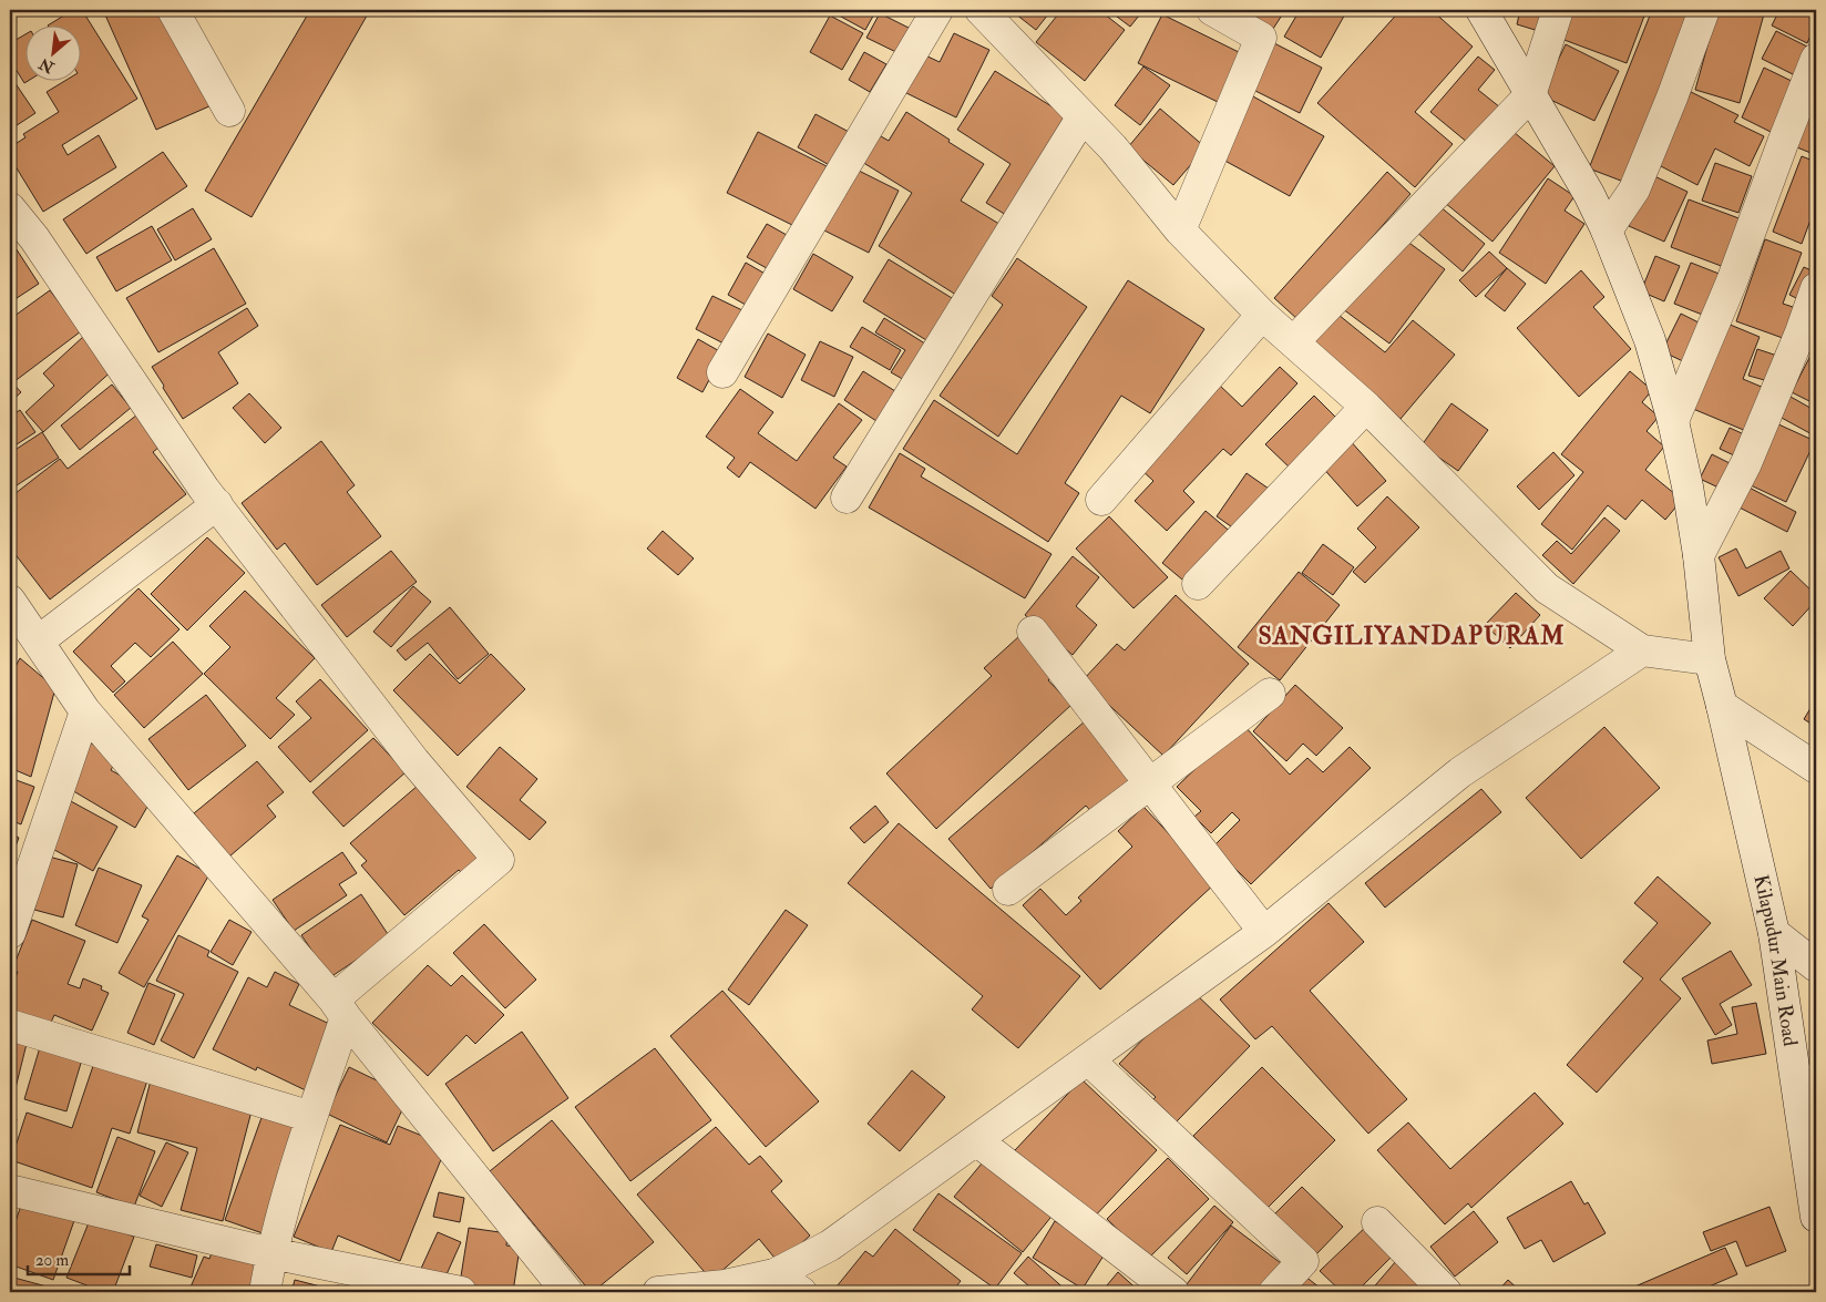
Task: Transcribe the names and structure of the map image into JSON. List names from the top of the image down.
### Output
{
  "streets": {
    "street": ["Kilapudur Main Road"]
  },
  "districts": ["SANGILIYANDAPURAM"],
  "scale_bar": "20 m",
  "north": "bottom left"
}
